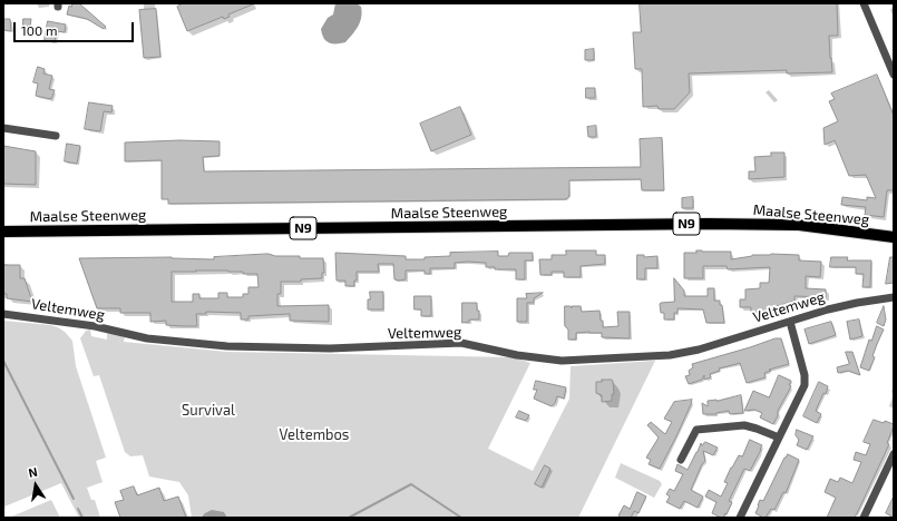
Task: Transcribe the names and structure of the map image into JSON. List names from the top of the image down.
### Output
{
  "streets": {
    "main road": ["Maalse Steenweg", "N9"],
    "street": ["Veltemweg"]
  },
  "parks": ["Survival", "Veltembos"],
  "scale_bar": "100 m",
  "north": "top"
}
